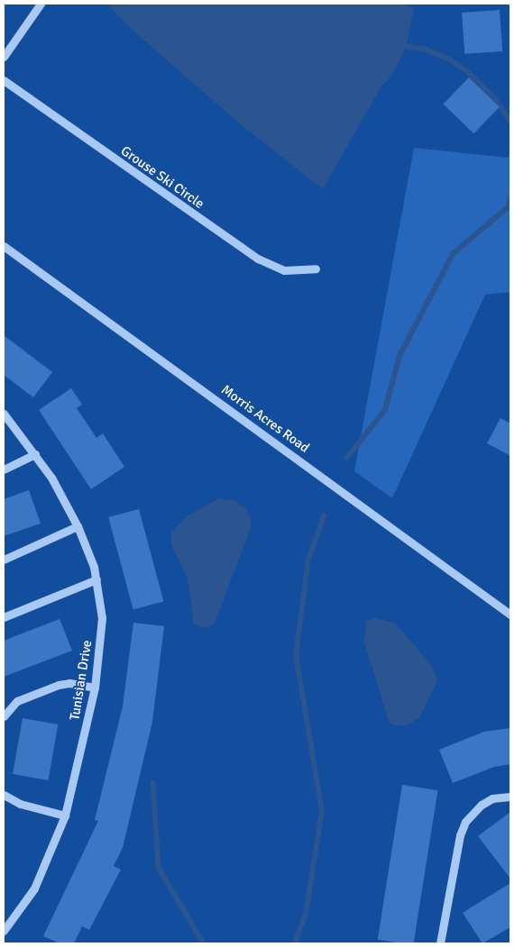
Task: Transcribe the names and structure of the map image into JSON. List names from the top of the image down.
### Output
{
  "streets": {
    "street": ["Grouse Ski Circle", "Morris Acres Road", "Tunisian Drive"]
  }
}
